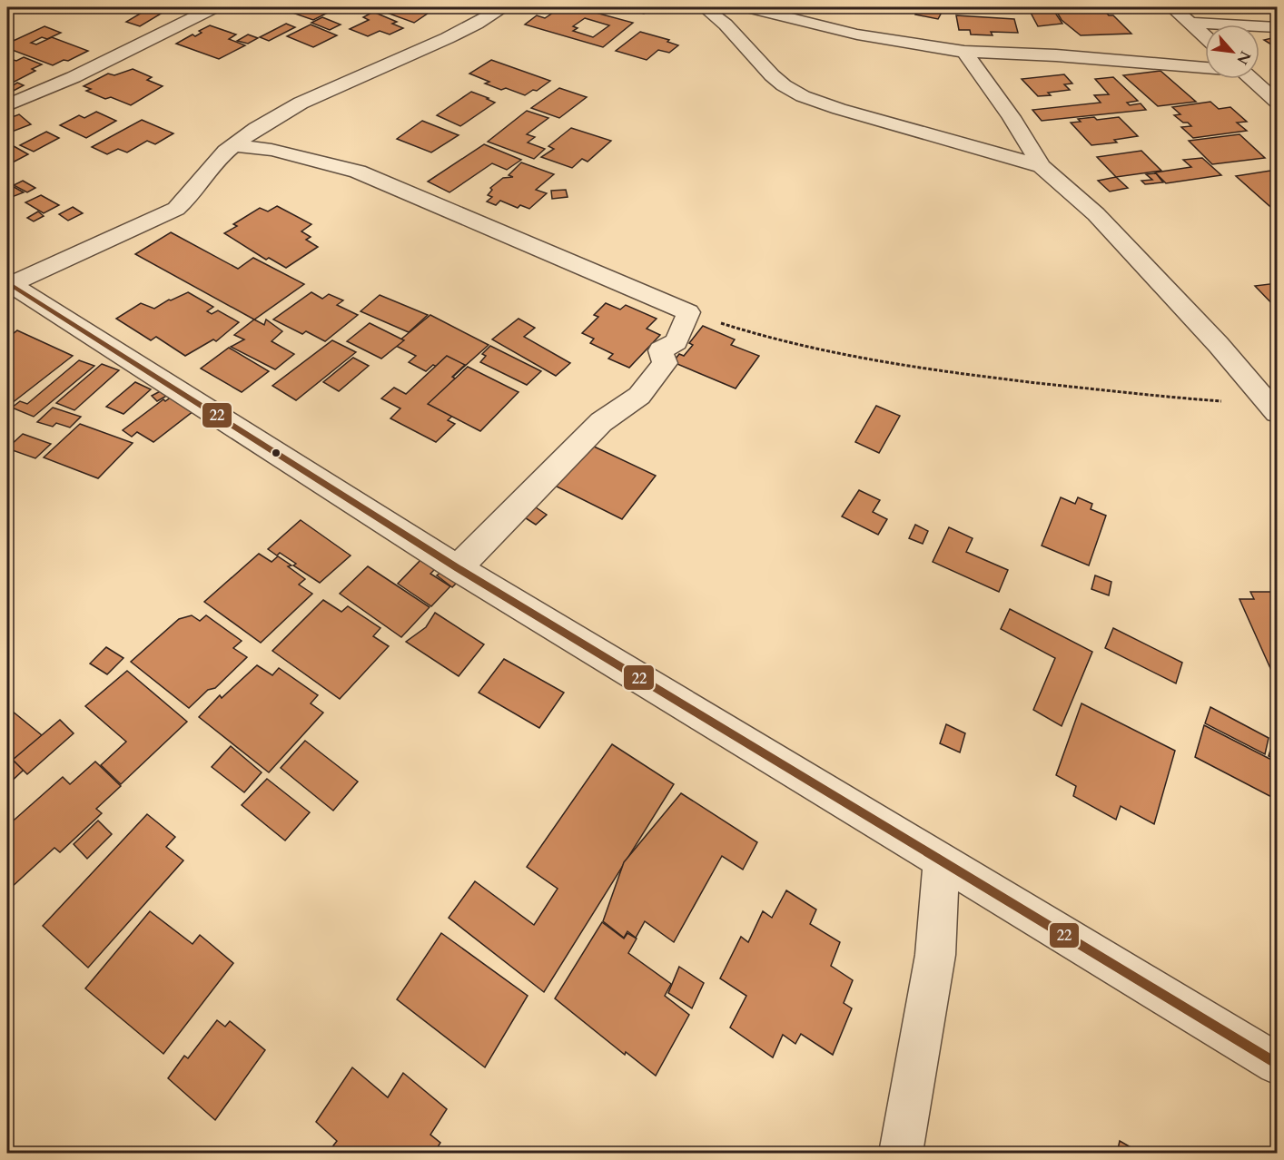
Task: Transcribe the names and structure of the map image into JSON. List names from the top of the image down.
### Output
{
  "lines": ["transit line 22"],
  "north": "bottom right"
}
